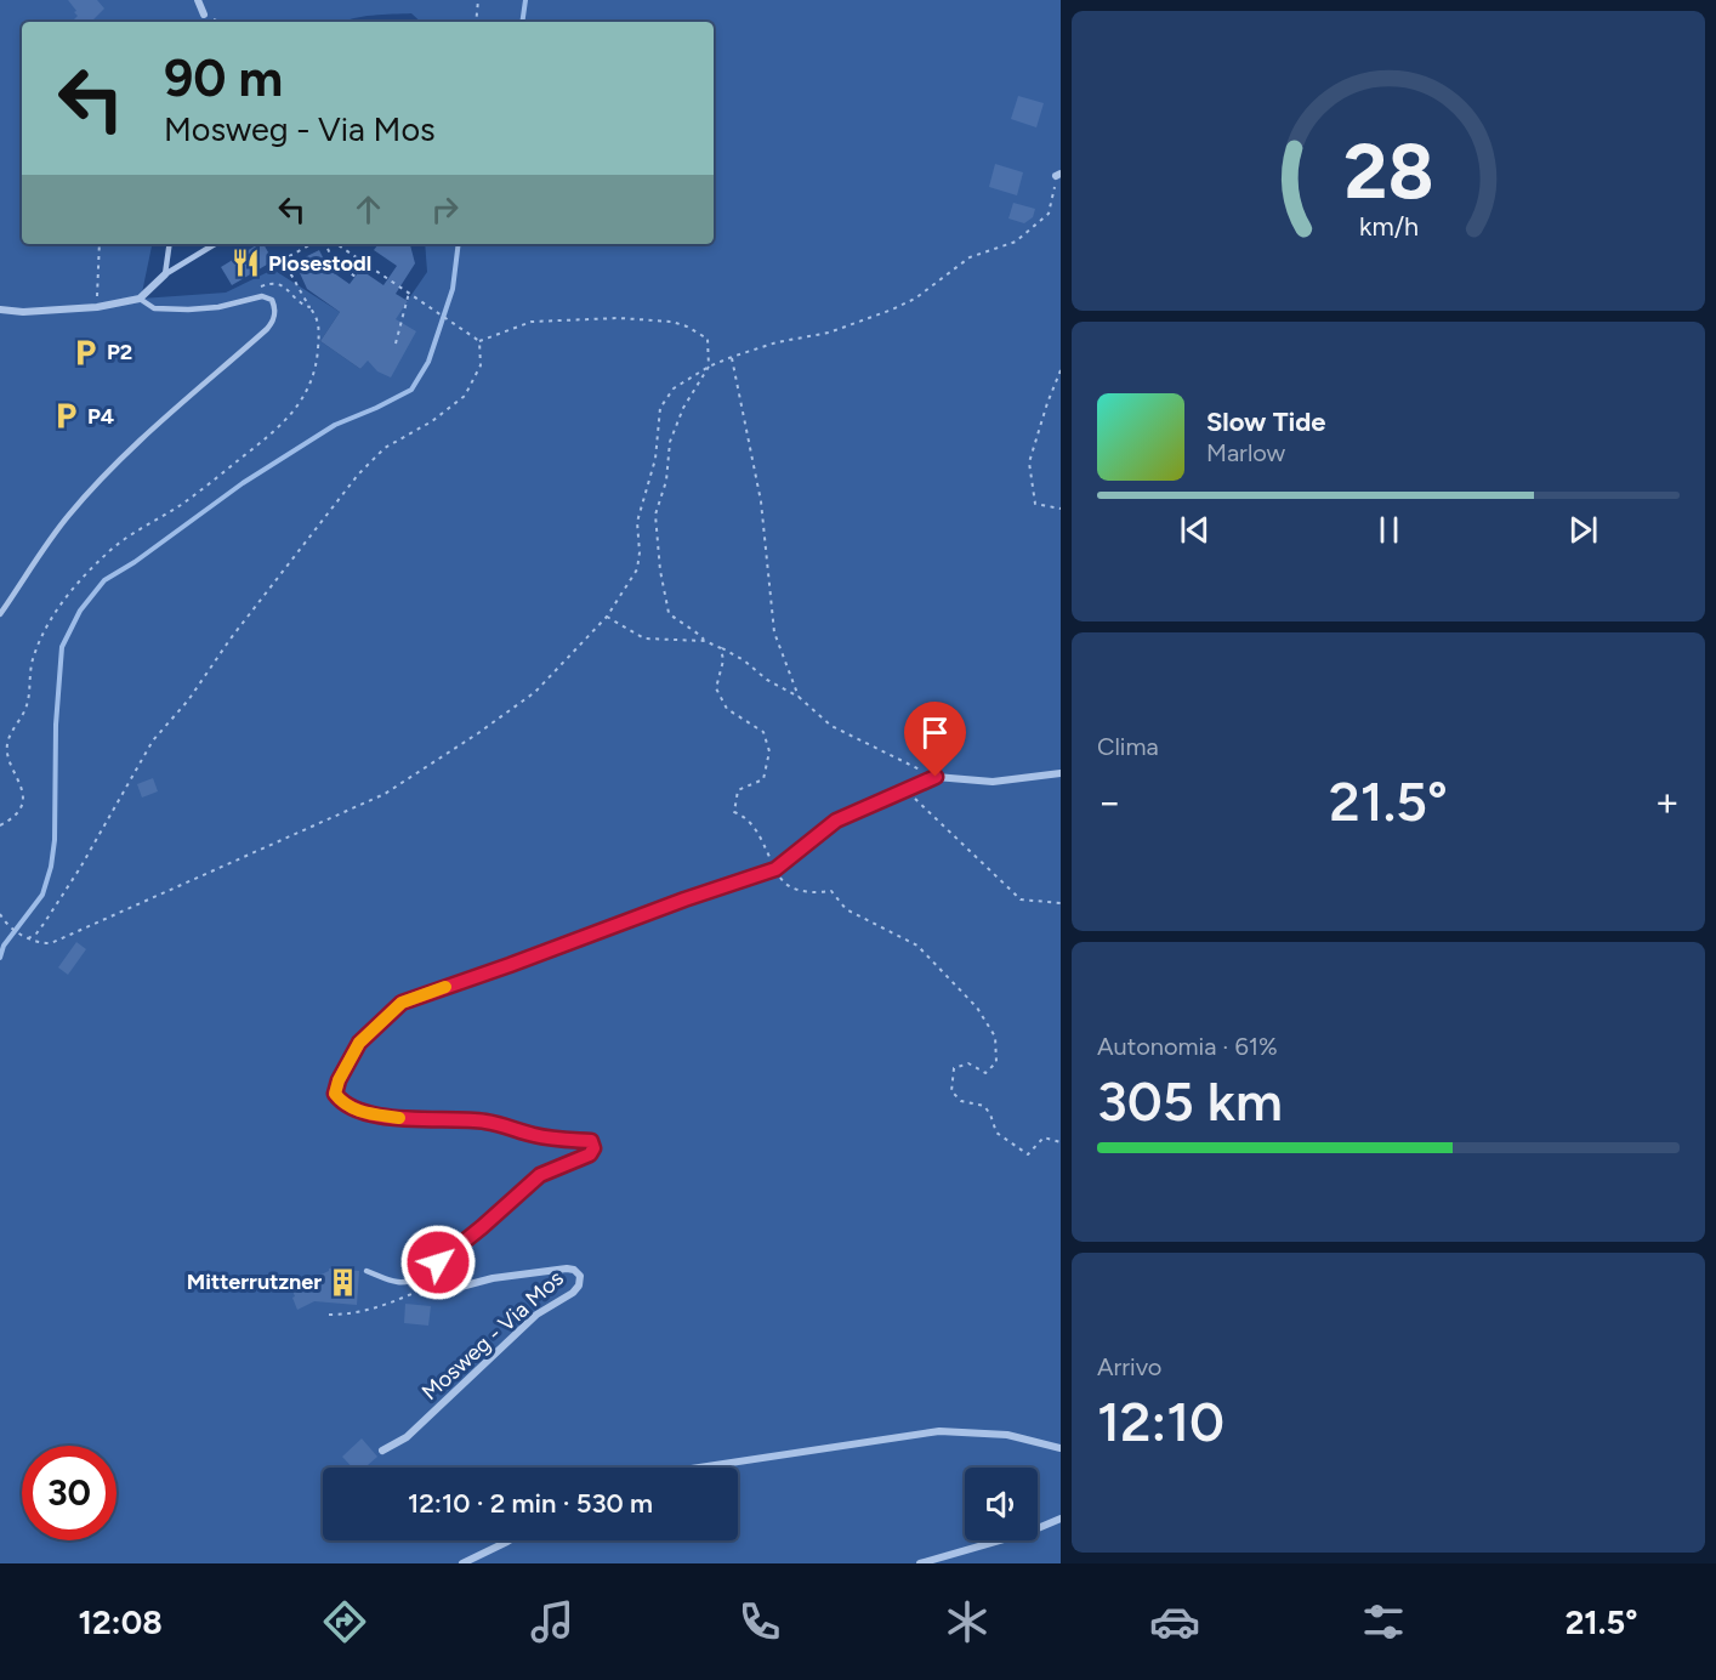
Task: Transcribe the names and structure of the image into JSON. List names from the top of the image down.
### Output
{
  "streets": {
    "street": ["Mosweg - Via Mos"]
  },
  "places": {
    "restaurant": ["Plosestodl"],
    "parking": ["P2", "P4"],
    "building": ["Mitterrutzner"]
  },
  "page": {
    "turn": ["90 m", "Mosweg - Via Mos"],
    "song": ["Slow Tide", "Marlow"],
    "tile": [
      "Clima",
      ["Autonomia · 61%", "305 km"],
      ["Arrivo", "12:10"]
    ],
    "heat": ["−", "21.5°", "+"],
    "limit": "30",
    "trip": "12:10 · 2 min · 530 m",
    "tabs": ["12:08", "21.5°"],
    "gauge": ["28", "km/h"]
  }
}
